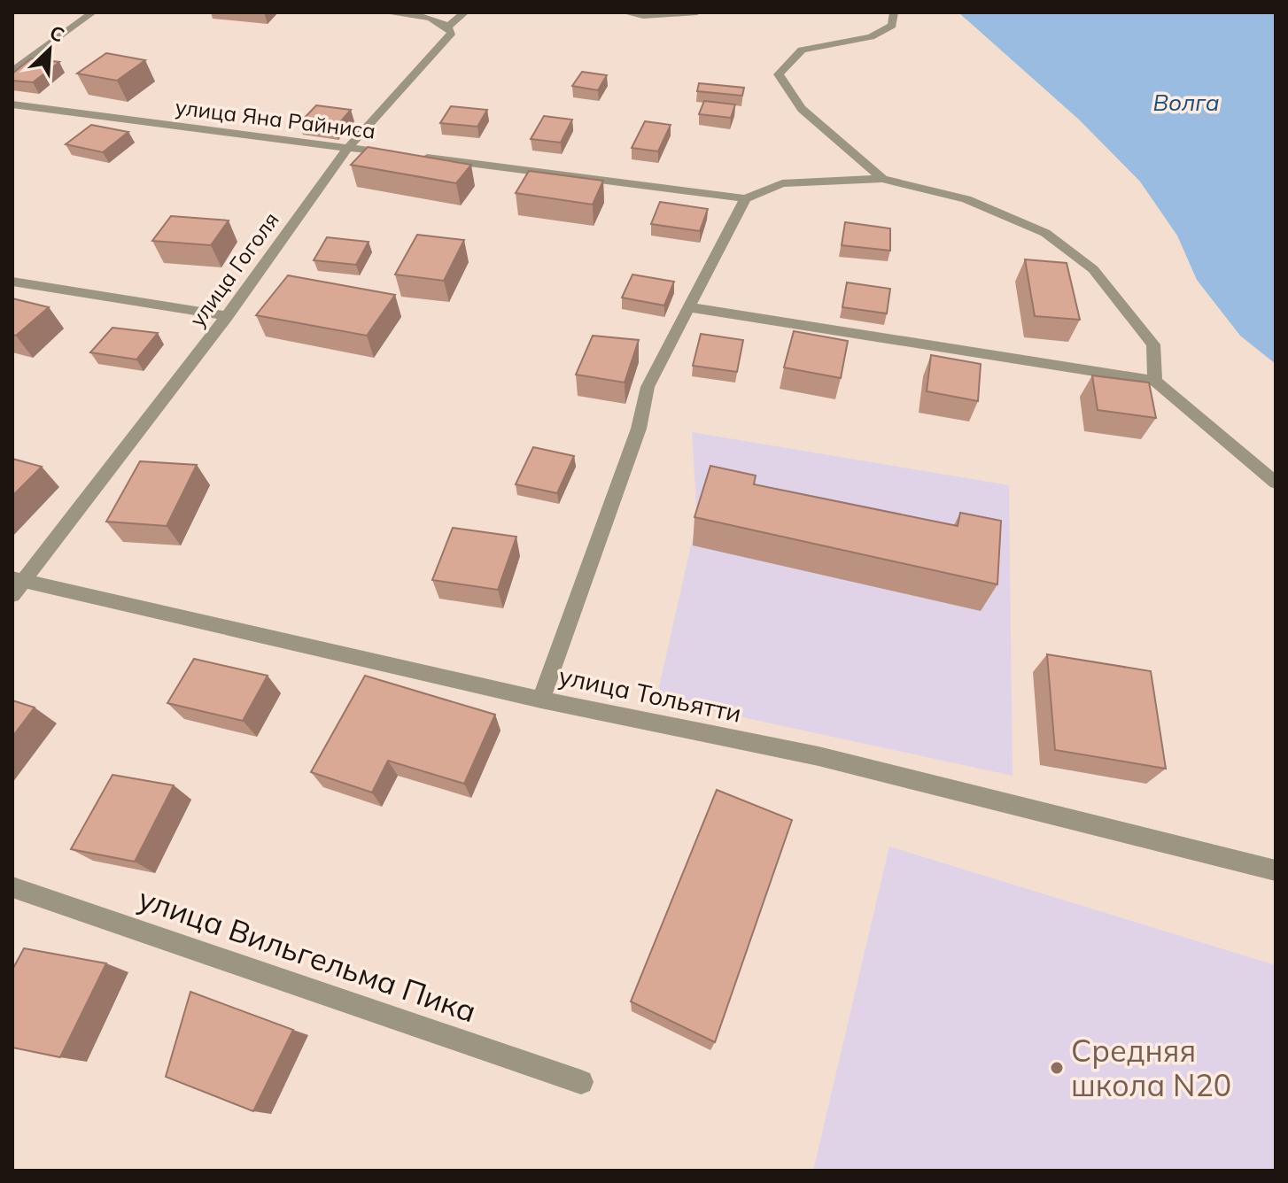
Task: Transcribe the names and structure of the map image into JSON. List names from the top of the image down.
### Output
{
  "streets": {
    "street": [
      "улица Яна Райниса",
      "улица Гоголя",
      "улица Тольятти",
      "улица Вильгельма Пика"
    ]
  },
  "crossings": [
    ["улица Яна Райниса", "улица Гоголя"],
    ["улица Гоголя", "улица Тольятти"]
  ],
  "water": ["Волга"],
  "places": ["Средняя школа N20"],
  "north": "top right"
}
